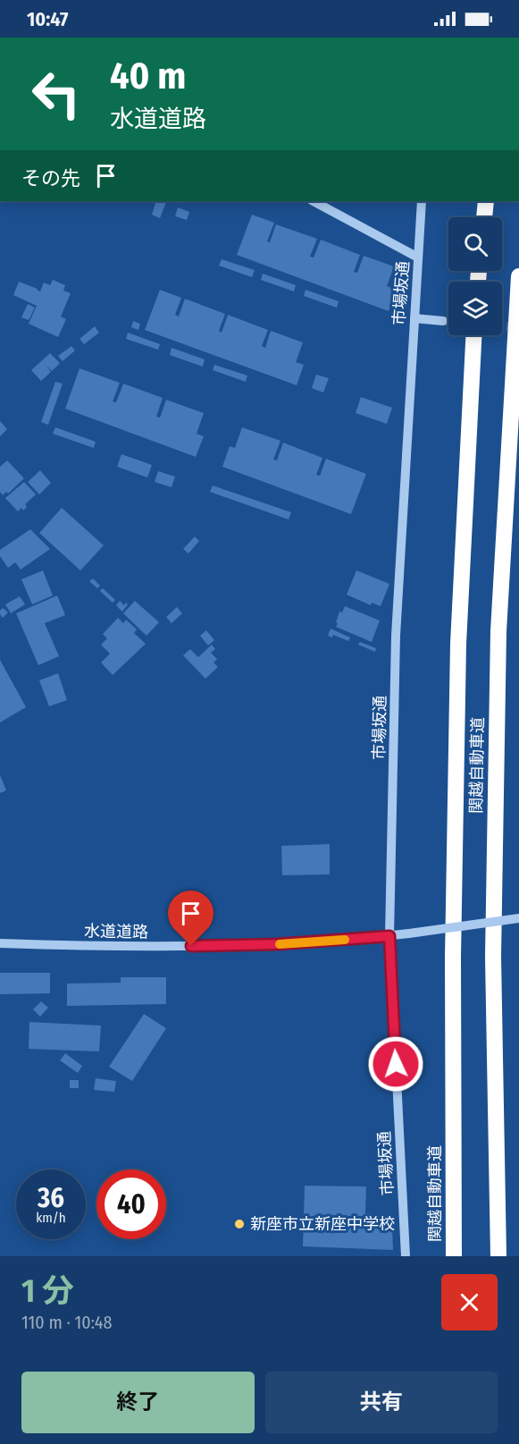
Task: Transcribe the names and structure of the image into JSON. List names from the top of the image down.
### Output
{
  "streets": {
    "highway": ["関越自動車道"],
    "street": ["市場坂通", "水道道路"]
  },
  "crossings": [
    ["市場坂通", "水道道路"]
  ],
  "places": ["新座市立新座中学校"],
  "page": {
    "status": "10:47",
    "turn": ["40 m", "水道道路"],
    "then": "その先",
    "speed": "36 km/h",
    "limit": "40",
    "heading": ["1 分", "110 m · 10:48"],
    "buttons": ["終了", "共有"]
  }
}
